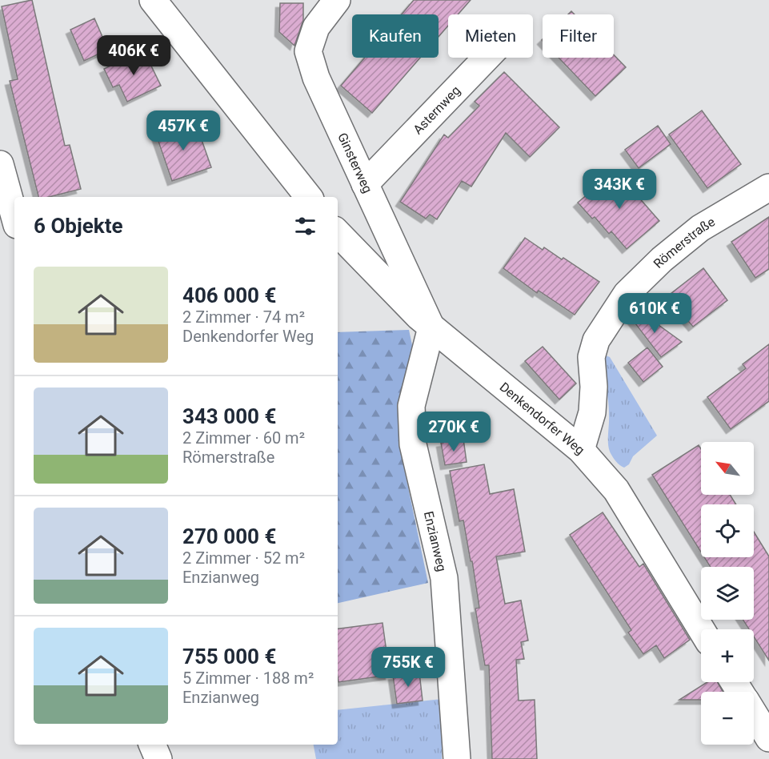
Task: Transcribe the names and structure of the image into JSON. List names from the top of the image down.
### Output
{
  "streets": {
    "street": [
      "Asternweg",
      "Ginsterweg",
      "Römerstraße",
      "Denkendorfer Weg",
      "Enzianweg"
    ]
  },
  "crossings": [
    ["Asternweg", "Ginsterweg"],
    ["Ginsterweg", "Denkendorfer Weg"],
    ["Ginsterweg", "Enzianweg"],
    ["Römerstraße", "Denkendorfer Weg"],
    ["Denkendorfer Weg", "Enzianweg"]
  ],
  "north": "top left",
  "page": {
    "chip": ["Kaufen", "Mieten", "Filter"],
    "price": [
      "406K €",
      "457K €",
      "343K €",
      "610K €",
      "270K €",
      "755K €"
    ],
    "heading": "6 Objekte",
    "list": [
      {
        "name": "406 000 €",
        "note": "2 Zimmer · 74 m² · Denkendorfer Weg"
      },
      {
        "name": "343 000 €",
        "note": "2 Zimmer · 60 m² · Römerstraße"
      },
      {
        "name": "270 000 €",
        "note": "2 Zimmer · 52 m² · Enzianweg"
      },
      {
        "name": "755 000 €",
        "note": "5 Zimmer · 188 m² · Enzianweg"
      }
    ],
    "map_buttons": ["+", "−"]
  }
}
